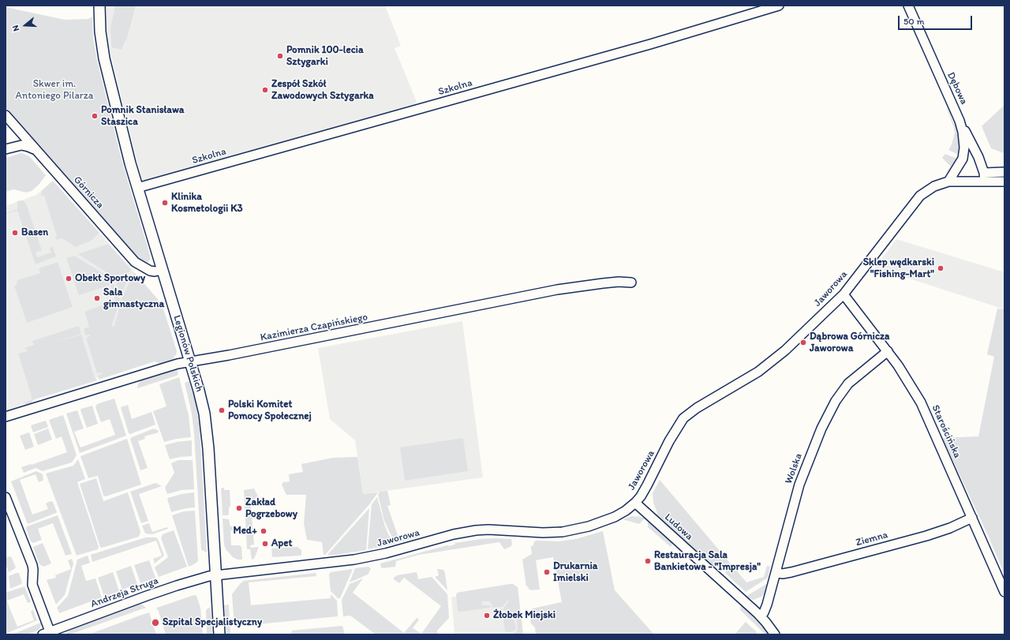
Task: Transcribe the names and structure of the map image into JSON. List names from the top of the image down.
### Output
{
  "streets": {
    "street": [
      "Szkolna",
      "Dębowa",
      "Górnicza",
      "Jaworowa",
      "Kazimierza Czapińskiego",
      "Legionów Polskich",
      "Starościńska",
      "Wolska",
      "Ludowa",
      "Ziemna",
      "Andrzeja Struga"
    ]
  },
  "crossings": [
    ["Szkolna", "Legionów Polskich"],
    ["Dębowa", "Jaworowa"],
    ["Górnicza", "Legionów Polskich"],
    ["Jaworowa", "Legionów Polskich"],
    ["Jaworowa", "Starościńska"],
    ["Jaworowa", "Ludowa"],
    ["Jaworowa", "Andrzeja Struga"],
    ["Kazimierza Czapińskiego", "Legionów Polskich"],
    ["Legionów Polskich", "Andrzeja Struga"],
    ["Starościńska", "Wolska"],
    ["Starościńska", "Ziemna"],
    ["Wolska", "Ludowa"],
    ["Wolska", "Ziemna"]
  ],
  "parks": ["Skwer im. Antoniego Pilarza"],
  "places": [
    "Pomnik 100-lecia Sztygarki",
    "Zespół Szkół Zawodowych Sztygarka",
    "Pomnik Stanisława Staszica",
    "Klinika Kosmetologii K3",
    "Basen",
    "Sklep wędkarski \"Fishing-Mart\"",
    "Obekt Sportowy",
    "Sala gimnastyczna",
    "Dąbrowa Górnicza Jaworowa",
    "Polski Komitet Pomocy Społecznej",
    "Zakład Pogrzebowy",
    "Med+",
    "Apet",
    "Restauracja Sala Bankietowa - \"Impresja\"",
    "Drukarnia Imielski",
    "Żłobek Miejski",
    "Szpital Specjalistyczny"
  ],
  "scale_bar": "50 m",
  "north": "left"
}
